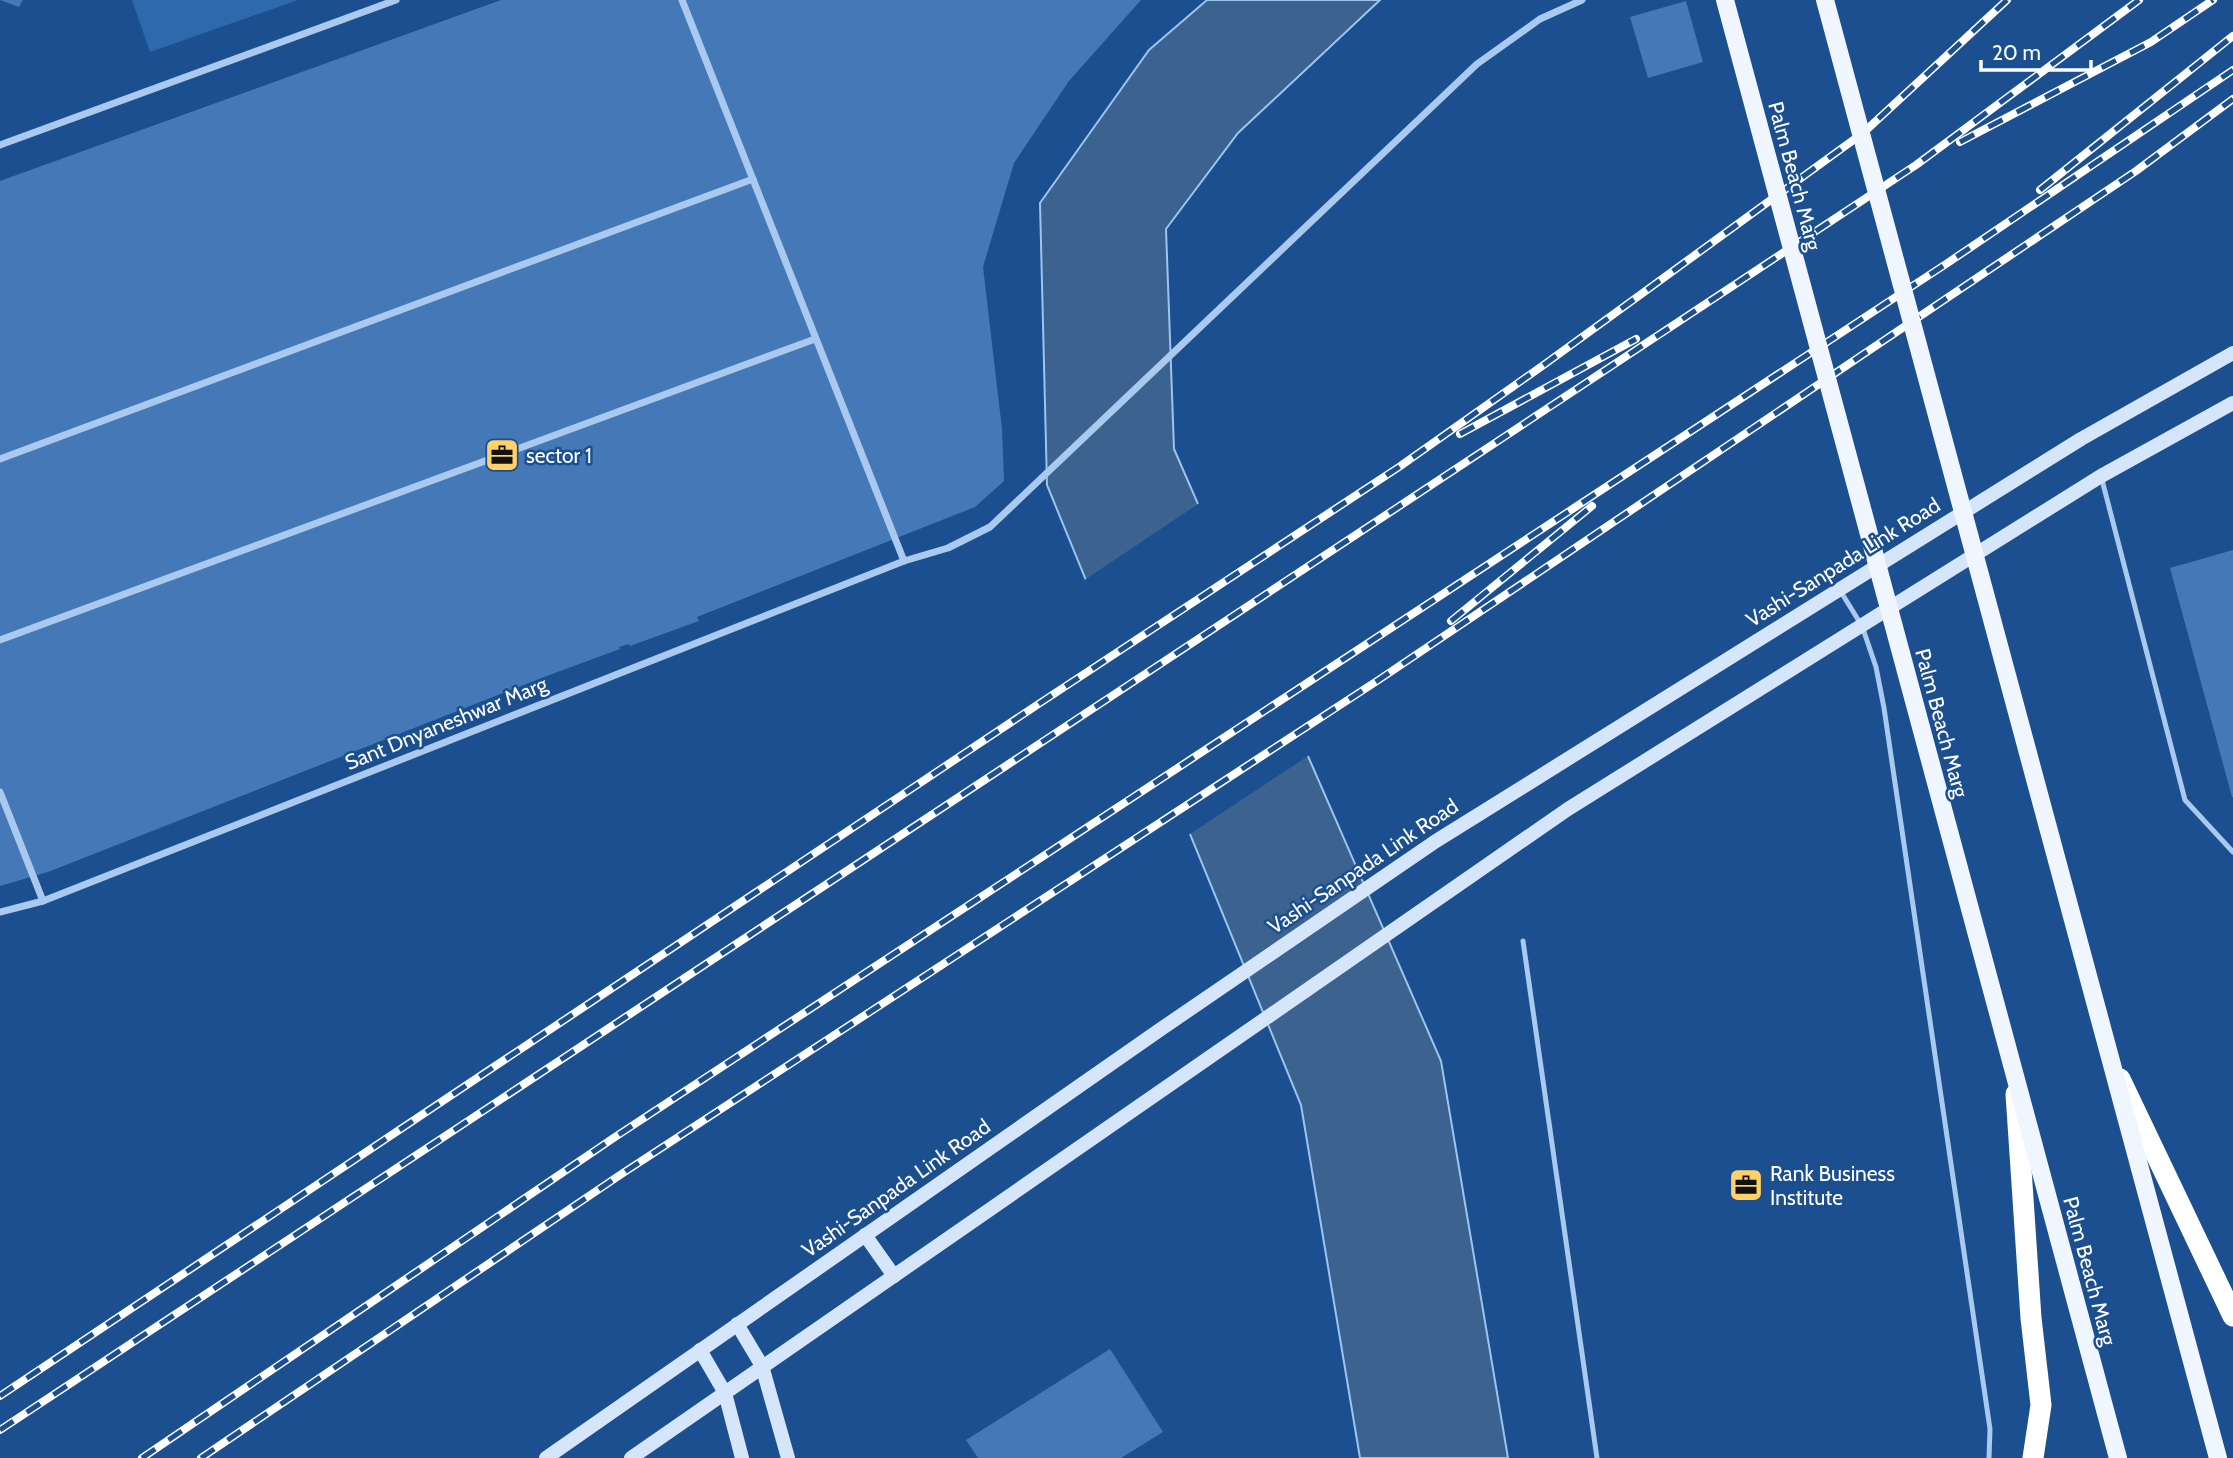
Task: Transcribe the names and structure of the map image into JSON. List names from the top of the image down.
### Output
{
  "streets": {
    "main road": ["Palm Beach Marg", "Vashi-Sanpada Link Road"],
    "street": ["Sant Dnyaneshwar Marg"]
  },
  "places": {
    "office": ["sector 1", "Rank Business Institute"]
  },
  "scale_bar": "20 m"
}
